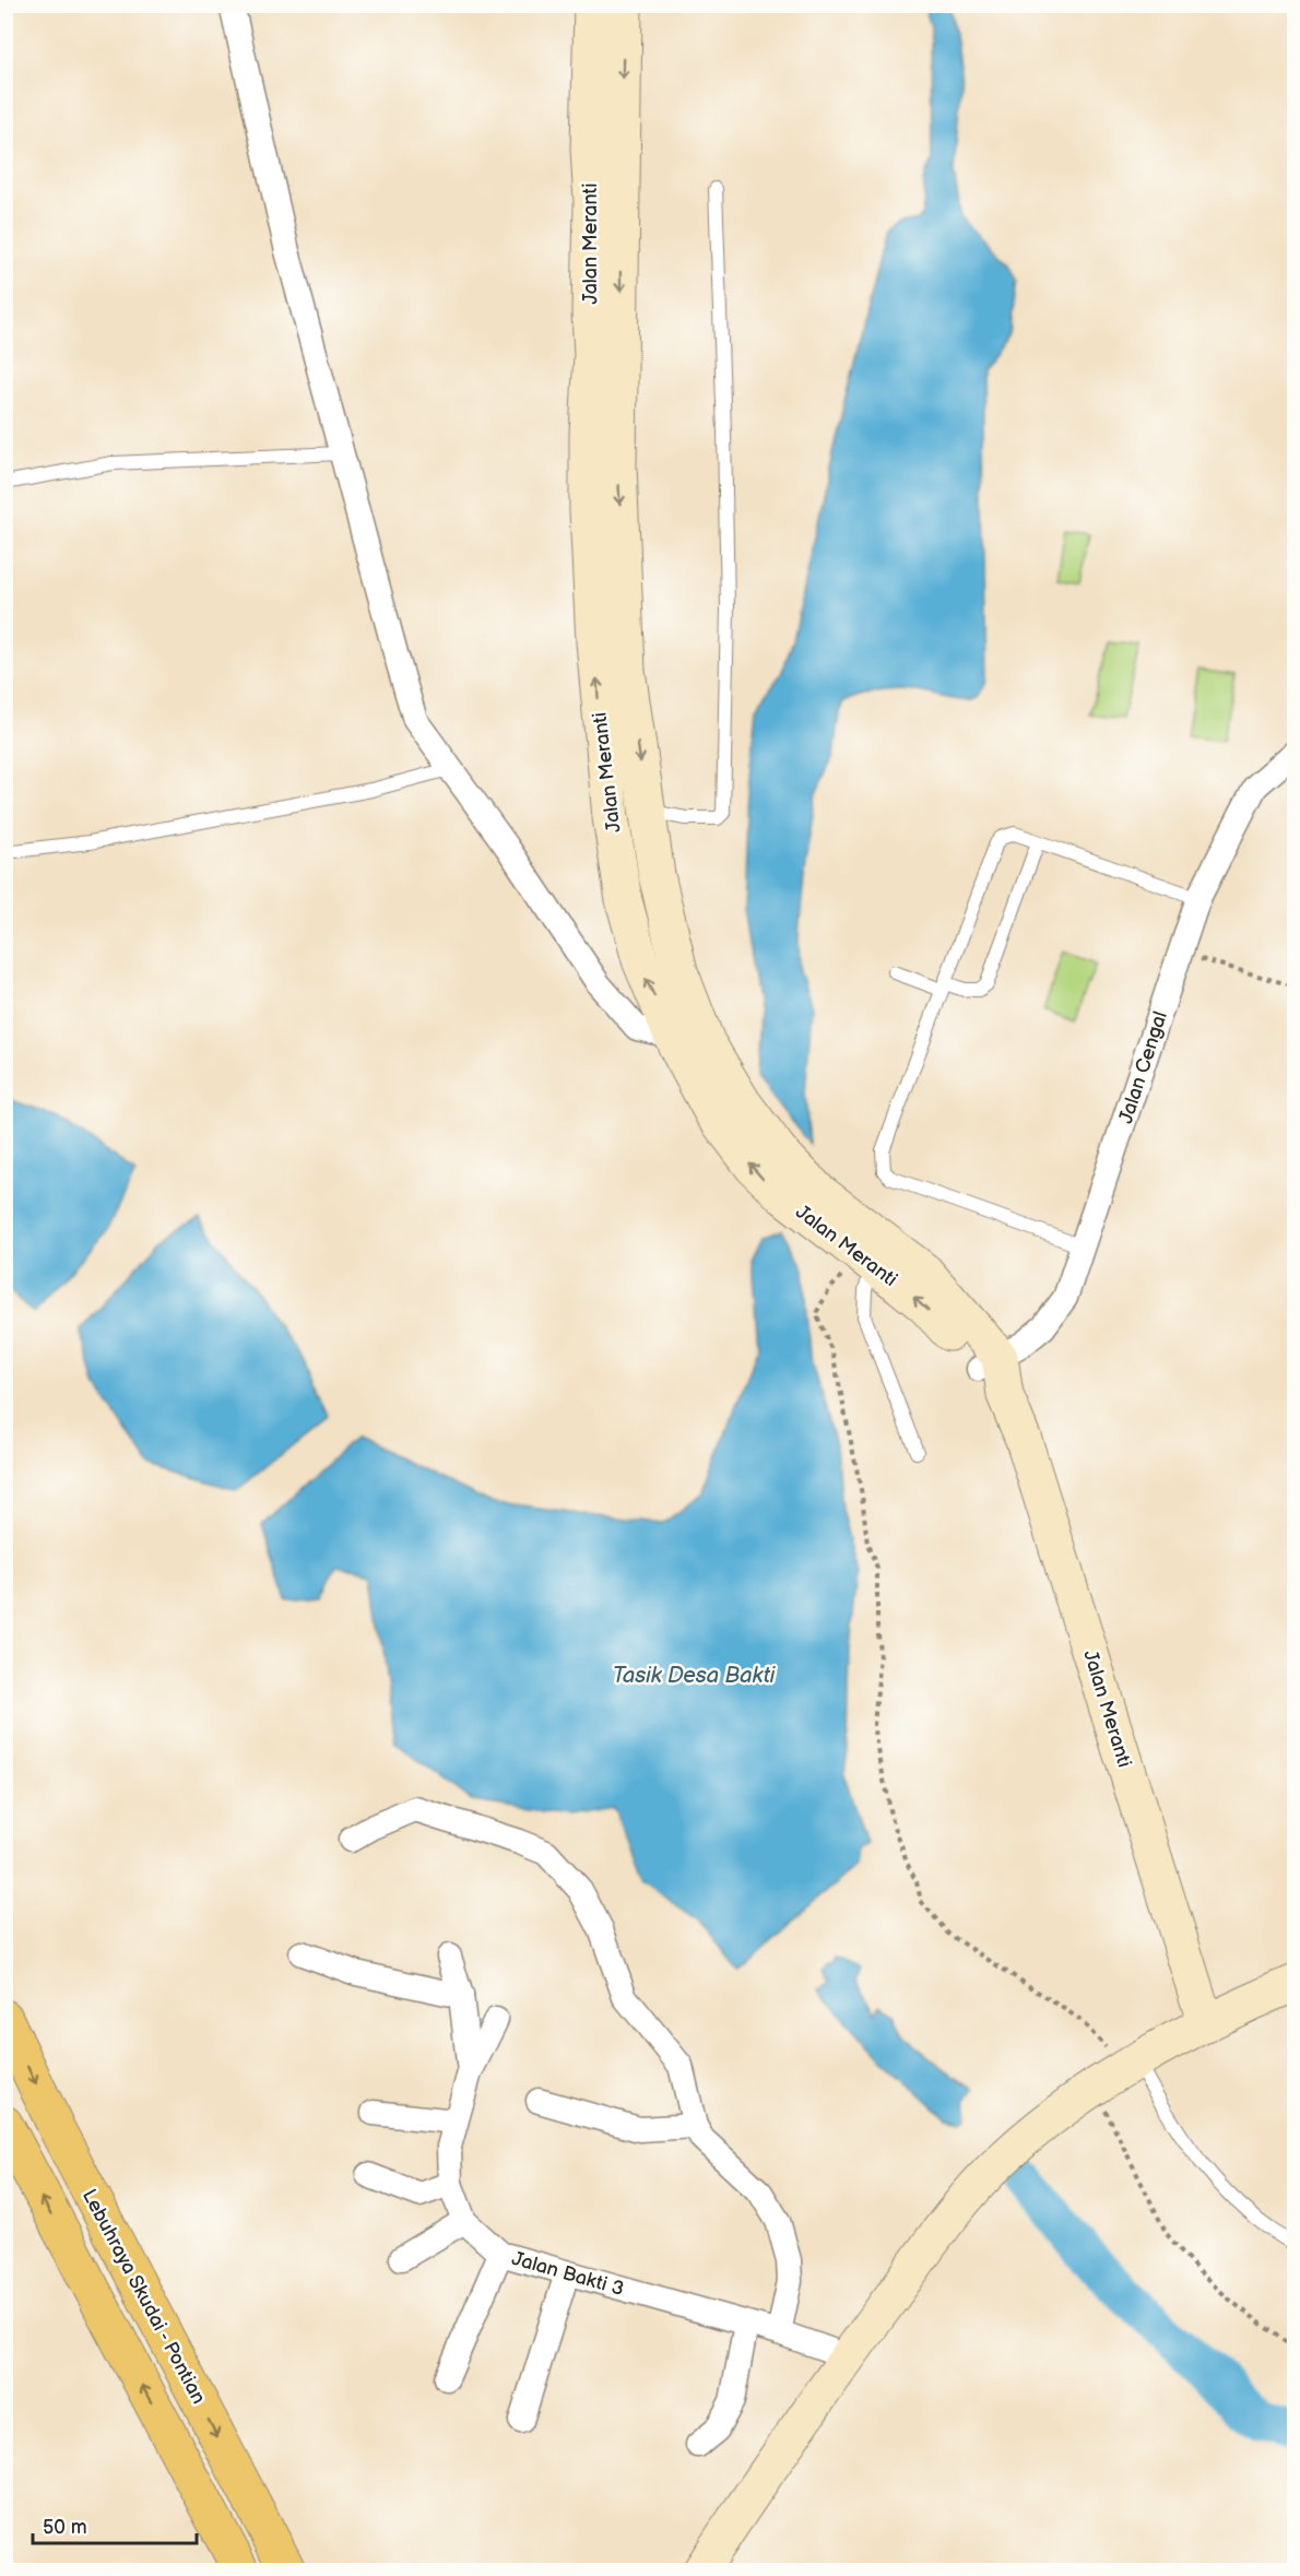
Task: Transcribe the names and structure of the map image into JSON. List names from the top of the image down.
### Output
{
  "streets": {
    "highway": ["Lebuhraya Skudai - Pontian"],
    "street": ["Jalan Meranti", "Jalan Cengal", "Jalan Bakti 3"]
  },
  "crossings": [
    ["Jalan Meranti", "Jalan Cengal"]
  ],
  "water": ["Tasik Desa Bakti"],
  "scale_bar": "50 m"
}
